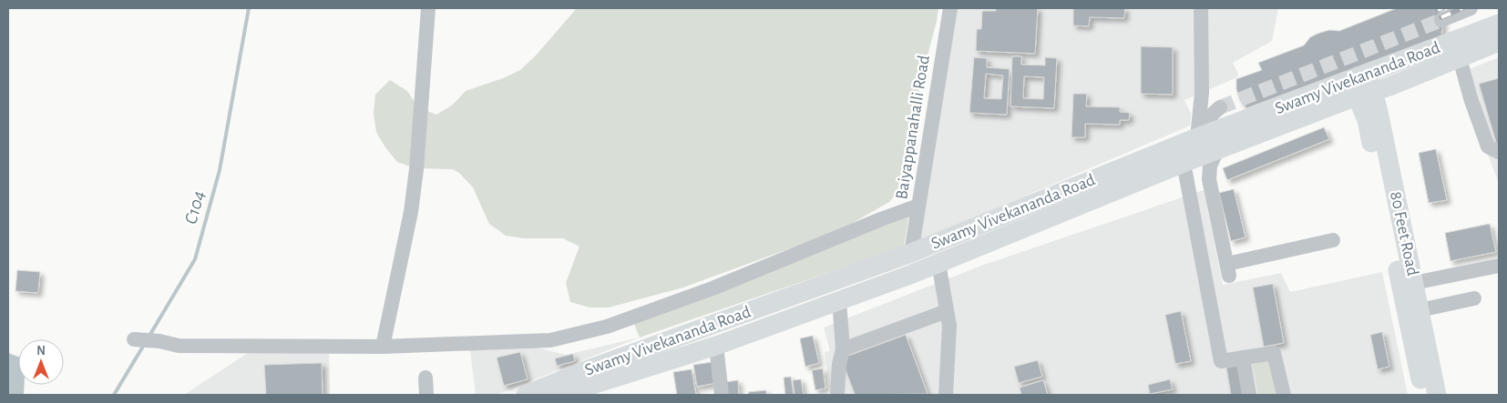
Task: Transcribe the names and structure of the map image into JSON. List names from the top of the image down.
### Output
{
  "streets": {
    "main road": ["Swamy Vivekananda Road", "80 Feet Road"],
    "street": ["Baiyappanahalli Road"]
  },
  "crossings": [
    ["Swamy Vivekananda Road", "Baiyappanahalli Road"],
    ["Swamy Vivekananda Road", "80 Feet Road"]
  ],
  "water": ["C104"],
  "north": "top"
}
